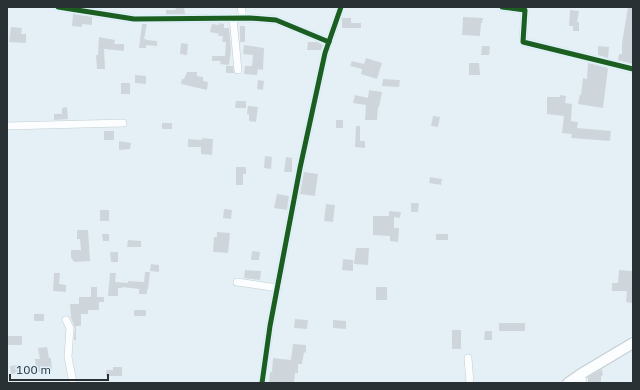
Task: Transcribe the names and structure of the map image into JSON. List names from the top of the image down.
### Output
{
  "scale_bar": "100 m"
}
